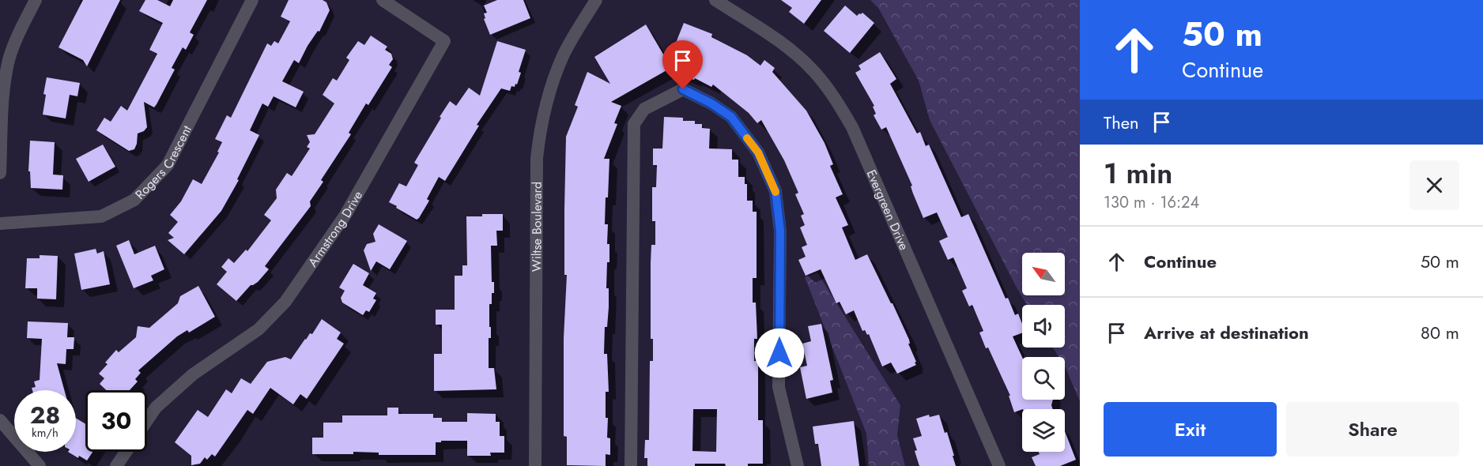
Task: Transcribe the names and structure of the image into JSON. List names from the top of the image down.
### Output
{
  "streets": {
    "street": [
      "Rogers Crescent",
      "Evergreen Drive",
      "Wiltse Boulevard",
      "Armstrong Drive"
    ]
  },
  "north": "top left",
  "page": {
    "turn": ["50 m", "Continue"],
    "then": "Then",
    "heading": ["1 min", "130 m · 16:24"],
    "list": [
      {
        "name": "Continue",
        "value": "50 m"
      },
      {
        "name": "Arrive at destination",
        "value": "80 m"
      }
    ],
    "speed": "28 km/h",
    "limit": "30",
    "buttons": ["Exit", "Share"]
  }
}
